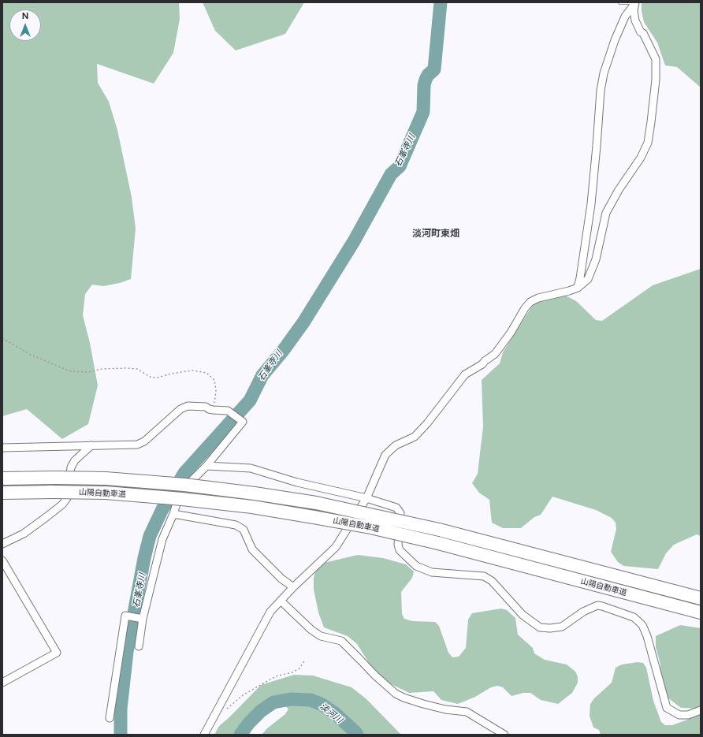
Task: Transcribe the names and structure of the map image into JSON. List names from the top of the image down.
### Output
{
  "streets": {
    "highway": ["山陽自動車道"]
  },
  "districts": ["淡河町東畑"],
  "water": ["石峯寺川", "淡河川"],
  "north": "top"
}
